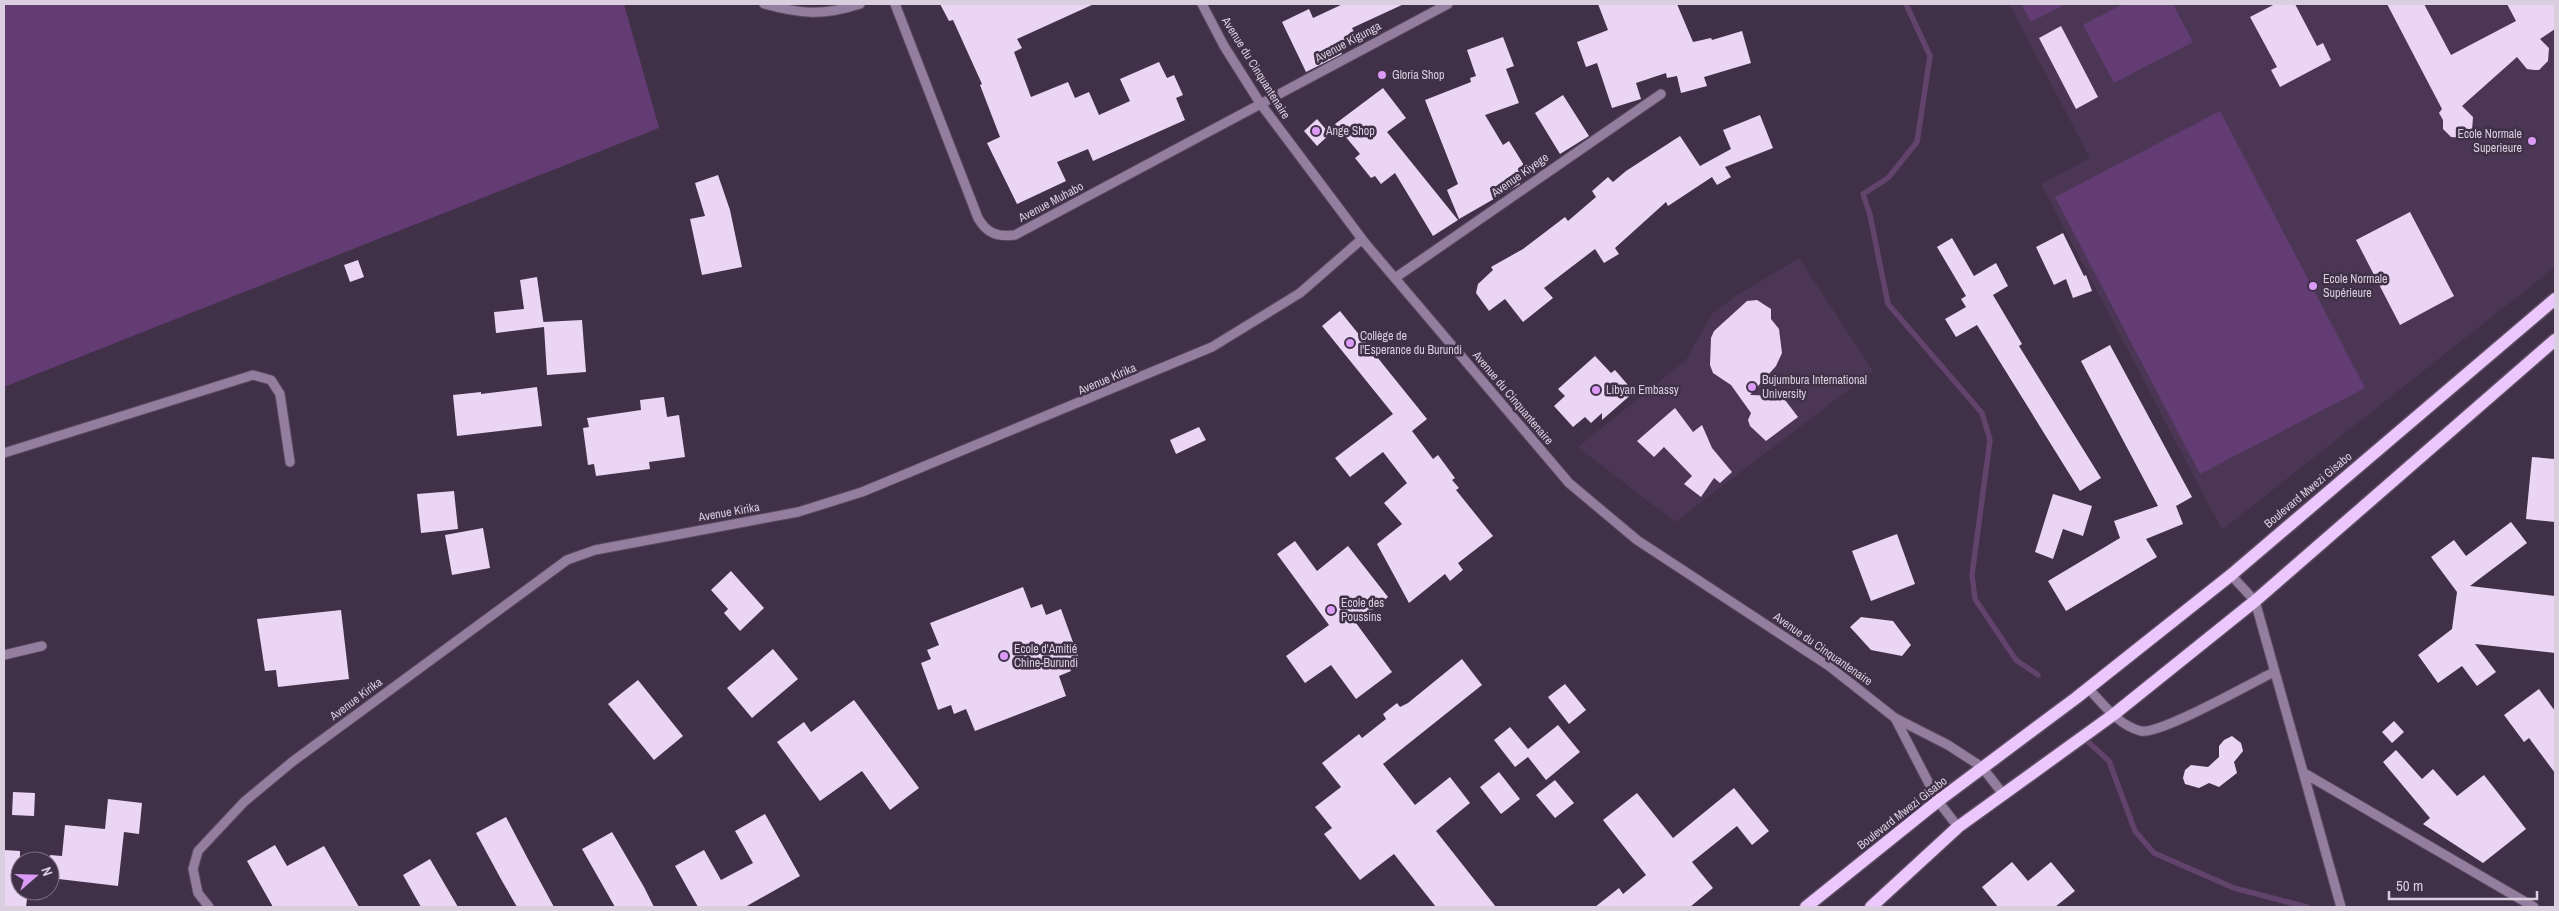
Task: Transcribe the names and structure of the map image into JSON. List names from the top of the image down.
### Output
{
  "streets": {
    "main road": ["Boulevard Mwezi Gisabo"],
    "street": [
      "Avenue Kigunga",
      "Avenue du Cinquantenaire",
      "Avenue Kiyege",
      "Avenue Muhabo",
      "Avenue Kirika"
    ]
  },
  "crossings": [
    ["Avenue Kigunga", "Avenue du Cinquantenaire"],
    ["Avenue Kigunga", "Avenue Muhabo"],
    ["Avenue du Cinquantenaire", "Avenue Kiyege"],
    ["Avenue du Cinquantenaire", "Avenue Muhabo"],
    ["Avenue du Cinquantenaire", "Avenue Kirika"]
  ],
  "places": [
    "Gloria Shop",
    "Ange Shop",
    "Ecole Normale Superieure",
    "Ecole Normale Supérieure",
    "Collège de l'Esperance du Burundi",
    "Bujumbura International University",
    "Libyan Embassy",
    "Ecole des Poussins",
    "Ecole d'Amitié Chine-Burundi"
  ],
  "scale_bar": "50 m",
  "north": "right"
}
